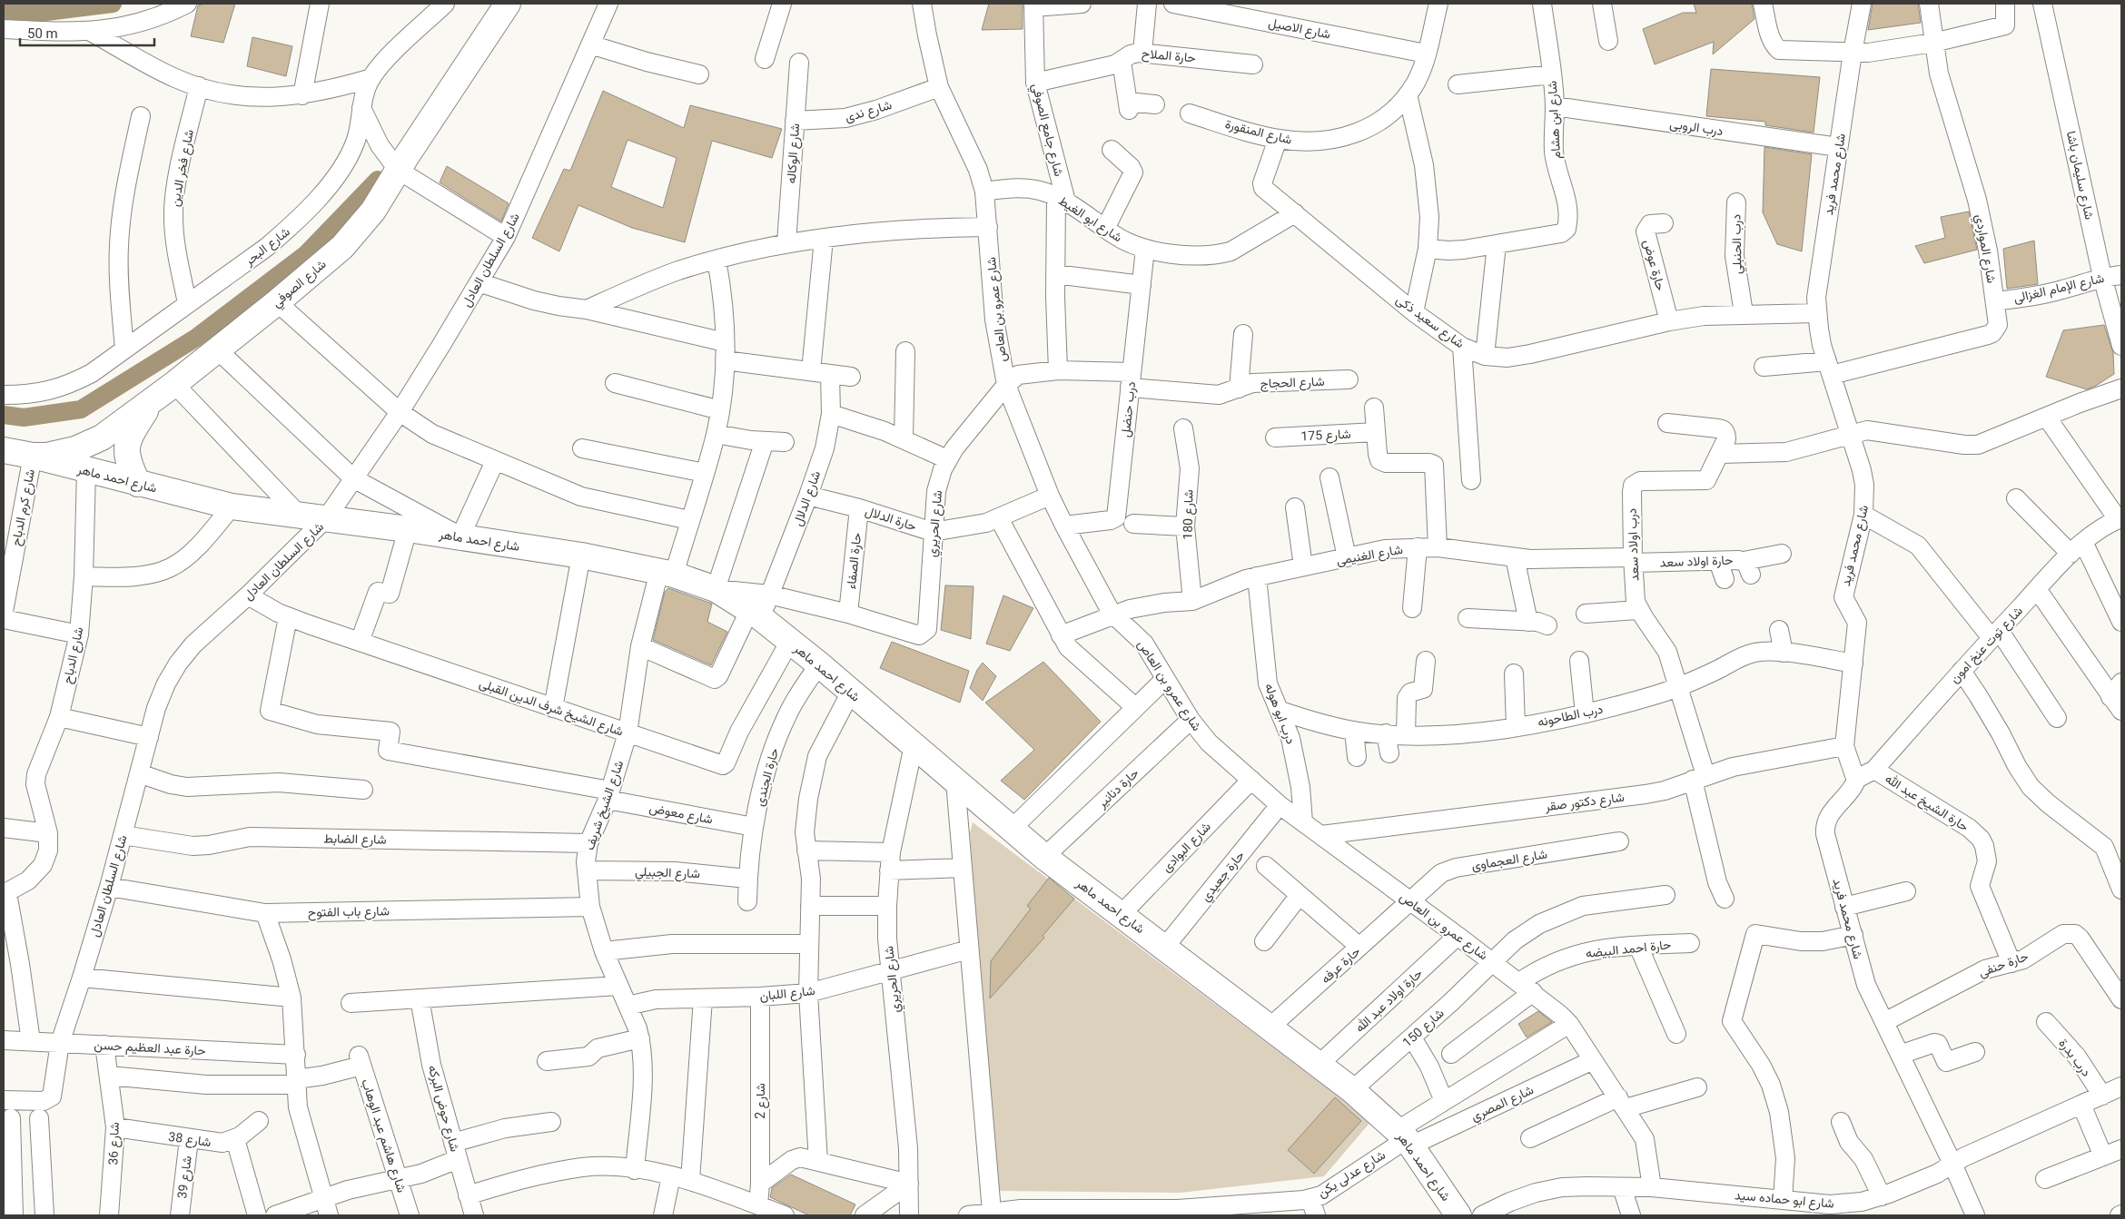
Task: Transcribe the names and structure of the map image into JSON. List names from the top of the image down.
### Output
{
  "streets": {
    "main road": ["شارع الصوفي", "شارع احمد ماهر"],
    "street": [
      "شارع الاصيل",
      "حارة الملاح",
      "شارع ندى",
      "شارع ابن هشام",
      "درب الروبى",
      "شارع جامع الصوفي",
      "شارع المنقورة",
      "شارع الوكاله",
      "شارع فخر الدين",
      "شارع محمد فريد",
      "شارع سليمان باشا",
      "شارع ابو الغيط",
      "درب الحنبلي",
      "شارع البحر",
      "شارع المواردي",
      "شارع السلطان العادل",
      "حارة عوض",
      "شارع الإمام الغزالى",
      "شارع عمرو بن العاص",
      "شارع سعيد ذكى",
      "شارع الحجاج",
      "درب حنضل",
      "شارع 175",
      "شارع الدلال",
      "شارع كرم الدباح",
      "شارع 180",
      "حارة الدلال",
      "شارع الحريري",
      "درب اولاد سعد",
      "شارع الغنيمى",
      "حارة الصفاء",
      "حارة اولاد سعد",
      "شارع توت عنخ امون",
      "شارع الدباح",
      "شارع الشيخ شرف الدين القبلى",
      "درب ابو هوله",
      "درب الطاحونه",
      "حارة الجندى",
      "حارة دنانير",
      "شارع دكتور صقر",
      "حارة الشيخ عبد الله",
      "شارع الشيخ شريف",
      "شارع معوض",
      "شارع الضابط",
      "شارع البوادى",
      "شارع العجماوى",
      "شارع الجبيلي",
      "حارة جعيدي",
      "شارع باب الفتوح",
      "حارة احمد البيضه",
      "حارة حنفى",
      "حارة عرفه",
      "شارع اللبان",
      "حارة اولاد عبد الله",
      "شارع 150",
      "حارة عبد العظيم حسن",
      "درب بدرة",
      "شارع 2",
      "شارع المصري",
      "شارع حوض البركه",
      "شارع هاشم عبد الوهاب",
      "شارع 38",
      "شارع 36",
      "شارع عدلى يكن",
      "شارع 39",
      "شارع ابو حماده سيد"
    ]
  },
  "crossings": [
    ["شارع الاصيل", "شارع المنقورة"],
    ["حارة الملاح", "شارع جامع الصوفي"],
    ["شارع ندى", "شارع الوكاله"],
    ["شارع ندى", "شارع عمرو بن العاص"],
    ["شارع ابن هشام", "درب الروبى"],
    ["درب الروبى", "شارع محمد فريد"],
    ["شارع جامع الصوفي", "شارع ابو الغيط"],
    ["شارع جامع الصوفي", "شارع الحجاج"],
    ["شارع المنقورة", "شارع سعيد ذكى"],
    ["شارع فخر الدين", "شارع البحر"],
    ["شارع محمد فريد", "شارع المواردي"],
    ["شارع محمد فريد", "شارع سعيد ذكى"],
    ["شارع محمد فريد", "شارع توت عنخ امون"],
    ["شارع محمد فريد", "درب الطاحونه"],
    ["شارع محمد فريد", "شارع دكتور صقر"],
    ["شارع محمد فريد", "حارة حنفى"],
    ["شارع محمد فريد", "شارع ابو حماده سيد"],
    ["شارع سليمان باشا", "شارع الإمام الغزالى"],
    ["شارع ابو الغيط", "شارع عمرو بن العاص"],
    ["شارع ابو الغيط", "شارع سعيد ذكى"],
    ["شارع ابو الغيط", "درب حنضل"],
    ["درب الحنبلي", "شارع سعيد ذكى"],
    ["شارع المواردي", "شارع الإمام الغزالى"],
    ["شارع السلطان العادل", "شارع احمد ماهر"],
    ["شارع السلطان العادل", "شارع الشيخ شرف الدين القبلى"],
    ["شارع السلطان العادل", "شارع الضابط"],
    ["شارع السلطان العادل", "شارع باب الفتوح"],
    ["شارع السلطان العادل", "حارة عبد العظيم حسن"],
    ["حارة عوض", "شارع سعيد ذكى"],
    ["شارع الصوفي", "شارع احمد ماهر"],
    ["شارع الصوفي", "شارع كرم الدباح"],
    ["شارع عمرو بن العاص", "شارع الحجاج"],
    ["شارع عمرو بن العاص", "درب حنضل"],
    ["شارع عمرو بن العاص", "حارة الدلال"],
    ["شارع عمرو بن العاص", "شارع الحريري"],
    ["شارع عمرو بن العاص", "شارع الغنيمى"],
    ["شارع عمرو بن العاص", "درب ابو هوله"],
    ["شارع عمرو بن العاص", "حارة دنانير"],
    ["شارع عمرو بن العاص", "شارع دكتور صقر"],
    ["شارع عمرو بن العاص", "شارع البوادى"],
    ["شارع عمرو بن العاص", "شارع العجماوى"],
    ["شارع عمرو بن العاص", "حارة جعيدي"],
    ["شارع عمرو بن العاص", "حارة احمد البيضه"],
    ["شارع عمرو بن العاص", "حارة عرفه"],
    ["شارع عمرو بن العاص", "حارة اولاد عبد الله"],
    ["شارع عمرو بن العاص", "شارع 150"],
    ["شارع عمرو بن العاص", "شارع المصري"],
    ["شارع عمرو بن العاص", "شارع ابو حماده سيد"],
    ["شارع الحجاج", "درب حنضل"],
    ["شارع الحجاج", "شارع الحريري"],
    ["شارع احمد ماهر", "شارع الدلال"],
    ["شارع احمد ماهر", "شارع كرم الدباح"],
    ["شارع احمد ماهر", "شارع الحريري"],
    ["شارع احمد ماهر", "شارع الدباح"],
    ["شارع احمد ماهر", "شارع الشيخ شرف الدين القبلى"],
    ["شارع احمد ماهر", "حارة الجندى"],
    ["شارع احمد ماهر", "حارة دنانير"],
    ["شارع احمد ماهر", "شارع الشيخ شريف"],
    ["شارع احمد ماهر", "شارع البوادى"],
    ["شارع احمد ماهر", "حارة جعيدي"],
    ["شارع احمد ماهر", "حارة عرفه"],
    ["شارع احمد ماهر", "حارة اولاد عبد الله"],
    ["شارع احمد ماهر", "شارع 150"],
    ["شارع احمد ماهر", "شارع المصري"],
    ["شارع احمد ماهر", "شارع عدلى يكن"],
    ["شارع الدلال", "حارة الدلال"],
    ["شارع الدلال", "شارع الشيخ شريف"],
    ["شارع 180", "شارع الغنيمى"],
    ["حارة الدلال", "شارع الحريري"],
    ["حارة الدلال", "حارة الصفاء"],
    ["شارع الحريري", "حارة الصفاء"],
    ["شارع الحريري", "شارع اللبان"],
    ["درب اولاد سعد", "شارع الغنيمى"],
    ["درب اولاد سعد", "حارة اولاد سعد"],
    ["درب اولاد سعد", "درب الطاحونه"],
    ["درب اولاد سعد", "شارع دكتور صقر"],
    ["شارع الغنيمى", "حارة اولاد سعد"],
    ["شارع الغنيمى", "درب ابو هوله"],
    ["شارع توت عنخ امون", "حارة الشيخ عبد الله"],
    ["شارع الشيخ شرف الدين القبلى", "شارع الشيخ شريف"],
    ["شارع الشيخ شرف الدين القبلى", "شارع معوض"],
    ["درب ابو هوله", "درب الطاحونه"],
    ["حارة الجندى", "شارع معوض"],
    ["حارة الجندى", "شارع الجبيلي"],
    ["حارة الشيخ عبد الله", "حارة حنفى"],
    ["شارع الشيخ شريف", "شارع معوض"],
    ["شارع الشيخ شريف", "شارع الضابط"],
    ["شارع الشيخ شريف", "شارع الجبيلي"],
    ["شارع الشيخ شريف", "شارع باب الفتوح"],
    ["شارع الشيخ شريف", "شارع اللبان"],
    ["شارع العجماوى", "حارة عرفه"],
    ["شارع اللبان", "شارع 2"],
    ["حارة عبد العظيم حسن", "شارع 36"],
    ["درب بدرة", "شارع ابو حماده سيد"],
    ["شارع المصري", "شارع عدلى يكن"],
    ["شارع 38", "شارع 36"],
    ["شارع 38", "شارع 39"]
  ],
  "scale_bar": "50 m"
}
